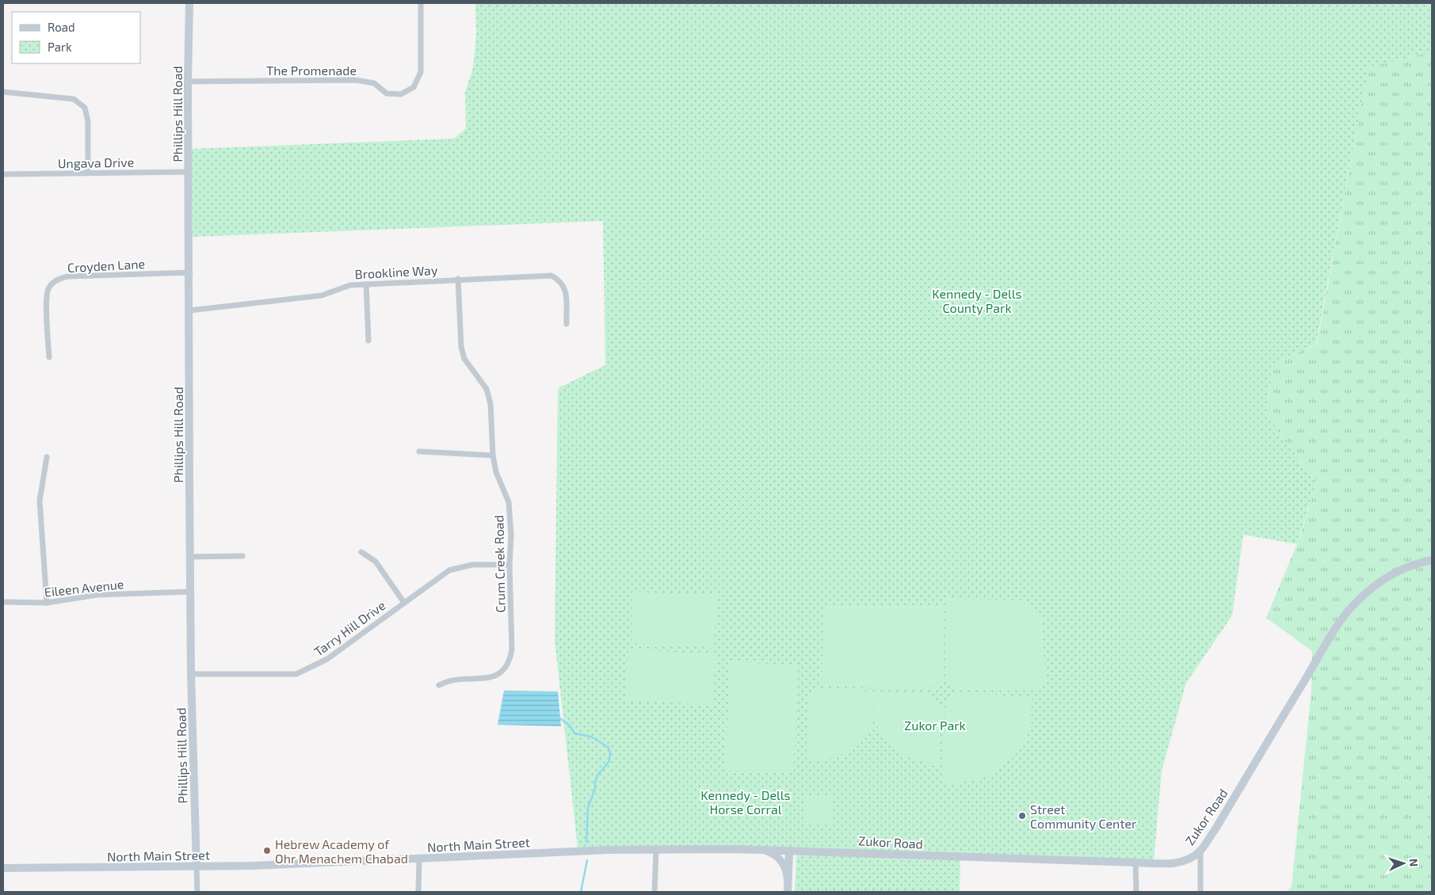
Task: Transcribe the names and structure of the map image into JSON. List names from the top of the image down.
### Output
{
  "streets": {
    "street": [
      "The Promenade",
      "Phillips Hill Road",
      "Ungava Drive",
      "Croyden Lane",
      "Brookline Way",
      "Crum Creek Road",
      "Eileen Avenue",
      "Tarry Hill Drive",
      "Zukor Road",
      "North Main Street"
    ]
  },
  "crossings": [
    ["The Promenade", "Phillips Hill Road"],
    ["Phillips Hill Road", "Ungava Drive"],
    ["Phillips Hill Road", "Croyden Lane"],
    ["Phillips Hill Road", "Brookline Way"],
    ["Phillips Hill Road", "Eileen Avenue"],
    ["Phillips Hill Road", "Tarry Hill Drive"],
    ["Phillips Hill Road", "North Main Street"],
    ["Brookline Way", "Crum Creek Road"],
    ["Crum Creek Road", "Tarry Hill Drive"],
    ["Zukor Road", "North Main Street"]
  ],
  "parks": ["Kennedy - Dells County Park", "Zukor Park", "Kennedy - Dells Horse Corral"],
  "places": ["Street Community Center", "Hebrew Academy of Ohr Menachem Chabad"],
  "legend": ["Road", "Park"],
  "north": "right"
}
